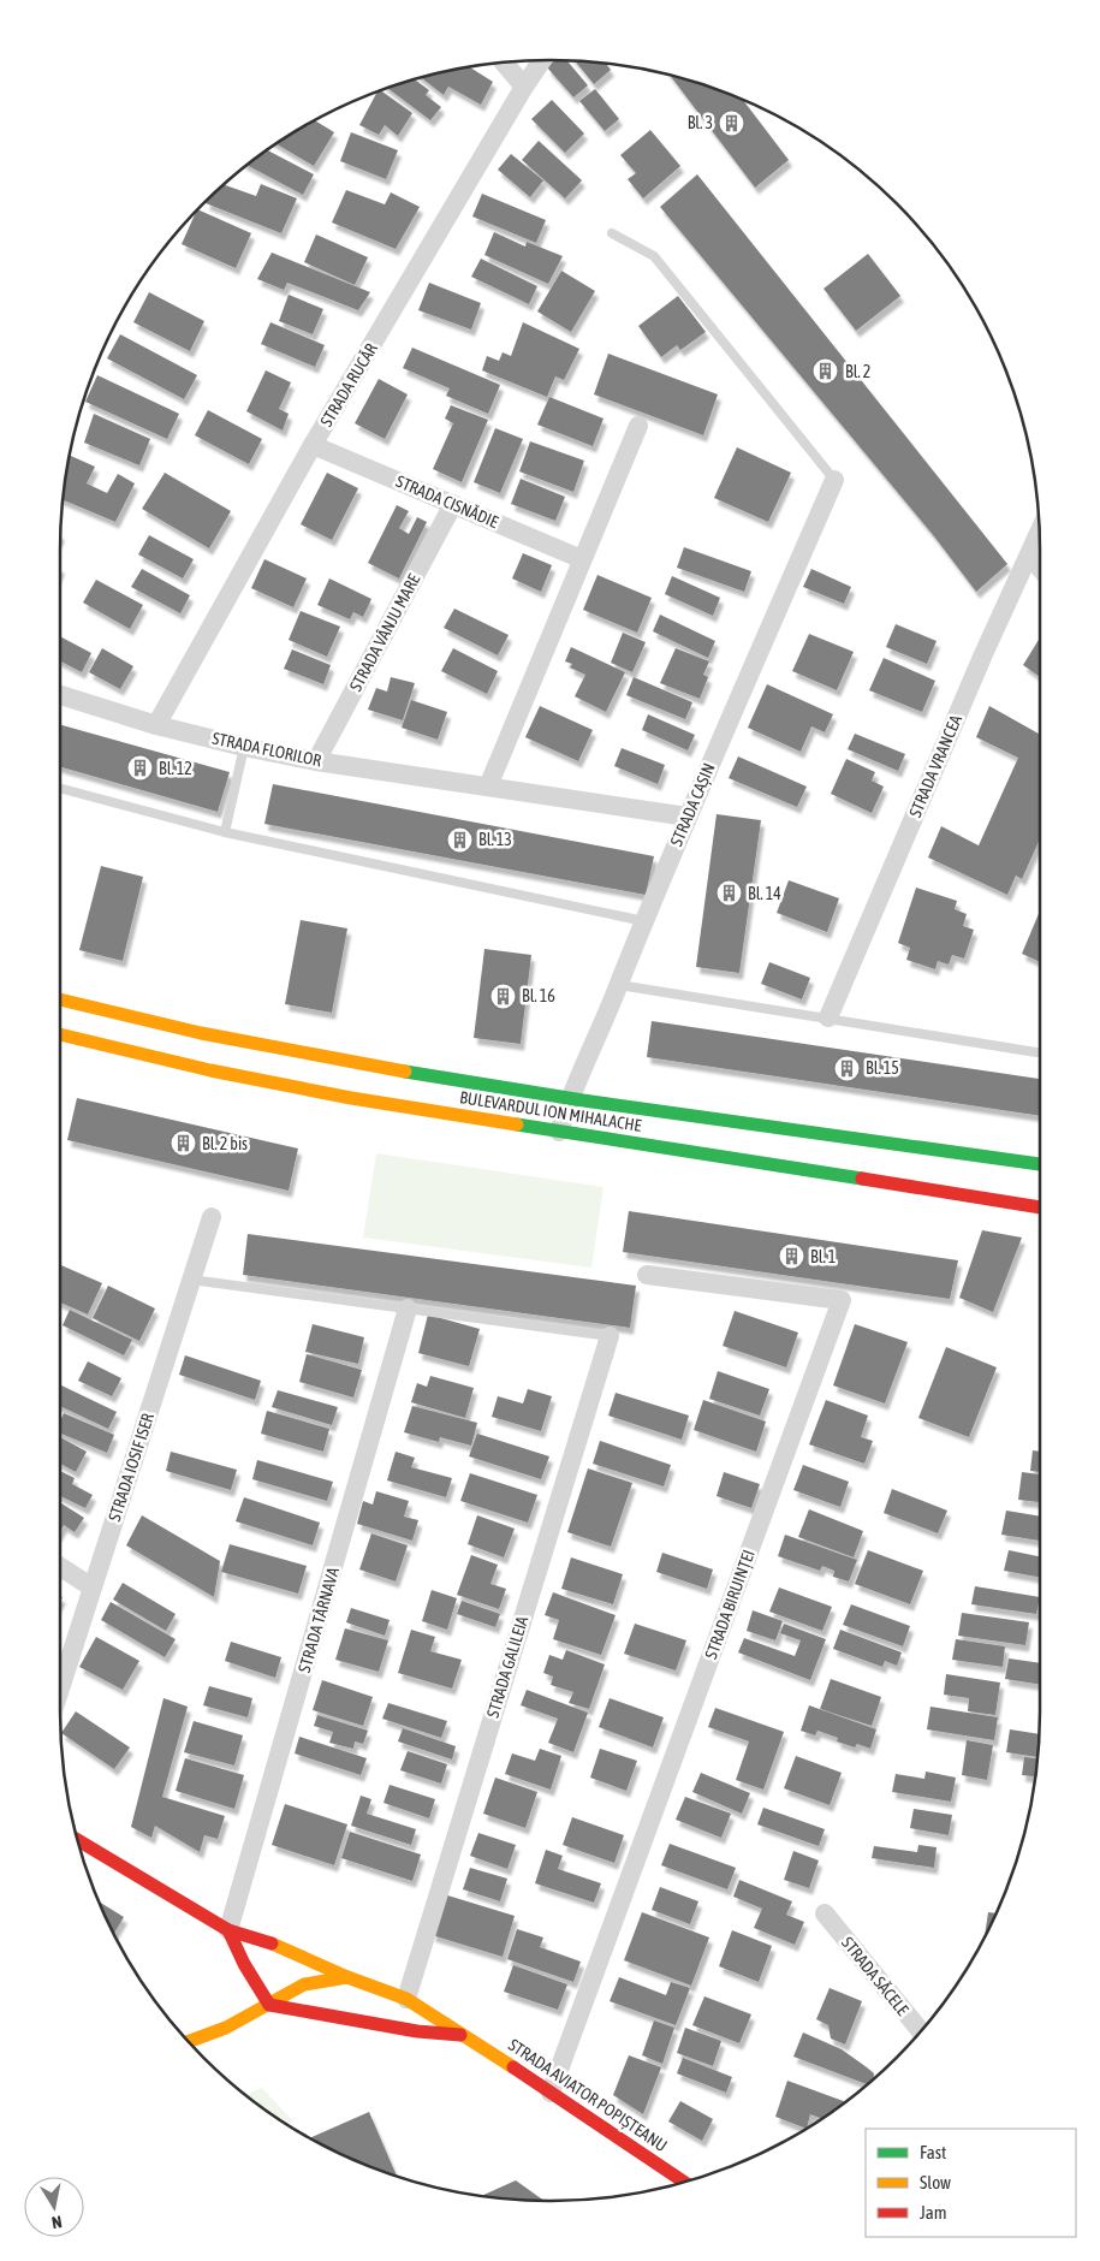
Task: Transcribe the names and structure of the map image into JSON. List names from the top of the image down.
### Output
{
  "streets": {
    "main road": ["BULEVARDUL ION MIHALACHE", "STRADA AVIATOR POPIȘTEANU"],
    "street": [
      "STRADA RUCĂR",
      "STRADA CISNĂDIE",
      "STRADA VÂNJU MARE",
      "STRADA FLORILOR",
      "STRADA VRANCEA",
      "STRADA CAȘIN",
      "STRADA IOSIF ISER",
      "STRADA BIRUINȚEI",
      "STRADA TÂRNAVA",
      "STRADA GALILEIA",
      "STRADA SĂCELE"
    ]
  },
  "crossings": [
    ["STRADA RUCĂR", "STRADA CISNĂDIE"],
    ["STRADA RUCĂR", "STRADA FLORILOR"],
    ["STRADA CISNĂDIE", "STRADA VÂNJU MARE"],
    ["STRADA VÂNJU MARE", "STRADA FLORILOR"],
    ["STRADA FLORILOR", "STRADA CAȘIN"],
    ["STRADA CAȘIN", "BULEVARDUL ION MIHALACHE"],
    ["STRADA BIRUINȚEI", "STRADA AVIATOR POPIȘTEANU"],
    ["STRADA TÂRNAVA", "STRADA AVIATOR POPIȘTEANU"],
    ["STRADA GALILEIA", "STRADA AVIATOR POPIȘTEANU"]
  ],
  "places": {
    "building": [
      "Bl. 3",
      "Bl. 2",
      "Bl. 12",
      "Bl. 13",
      "Bl. 14",
      "Bl. 16",
      "Bl. 15",
      "Bl. 2 bis",
      "Bl. 1"
    ]
  },
  "legend": ["Fast", "Slow", "Jam"],
  "north": "bottom"
}
